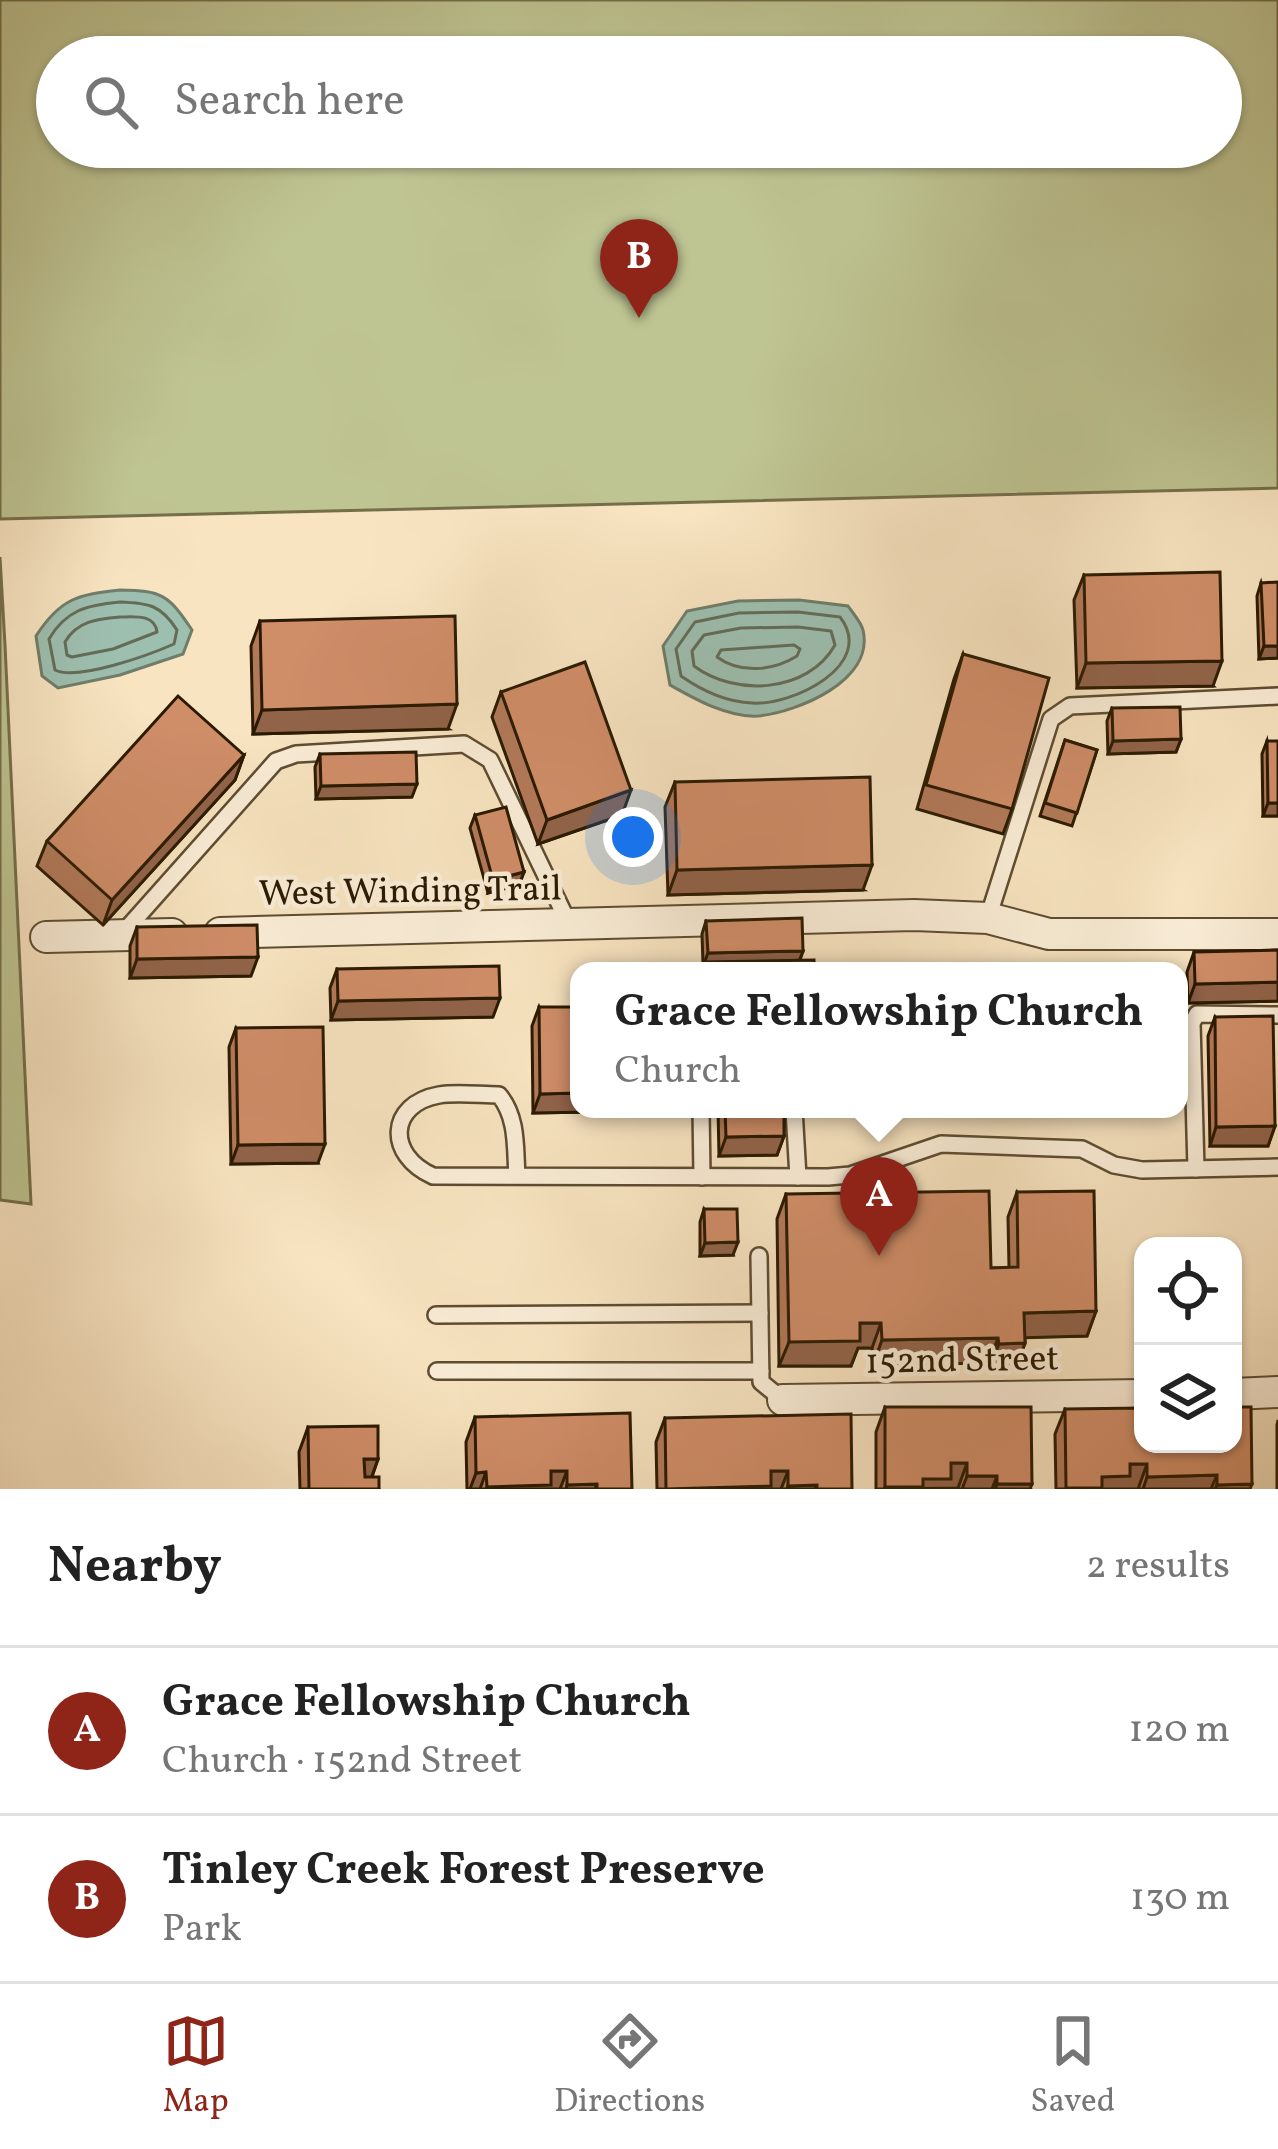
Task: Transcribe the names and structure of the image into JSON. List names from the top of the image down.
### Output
{
  "streets": {
    "street": ["West Winding Trail", "152nd Street"]
  },
  "page": {
    "search": "Search here",
    "pins": ["B", "A"],
    "popup": ["Grace Fellowship Church", "Church"],
    "heading": ["Nearby", "2 results"],
    "list": [
      {
        "mark": "A",
        "name": "Grace Fellowship Church",
        "note": "Church · 152nd Street",
        "value": "120 m"
      },
      {
        "mark": "B",
        "name": "Tinley Creek Forest Preserve",
        "note": "Park",
        "value": "130 m"
      }
    ],
    "nav": ["Map", "Directions", "Saved"]
  }
}
